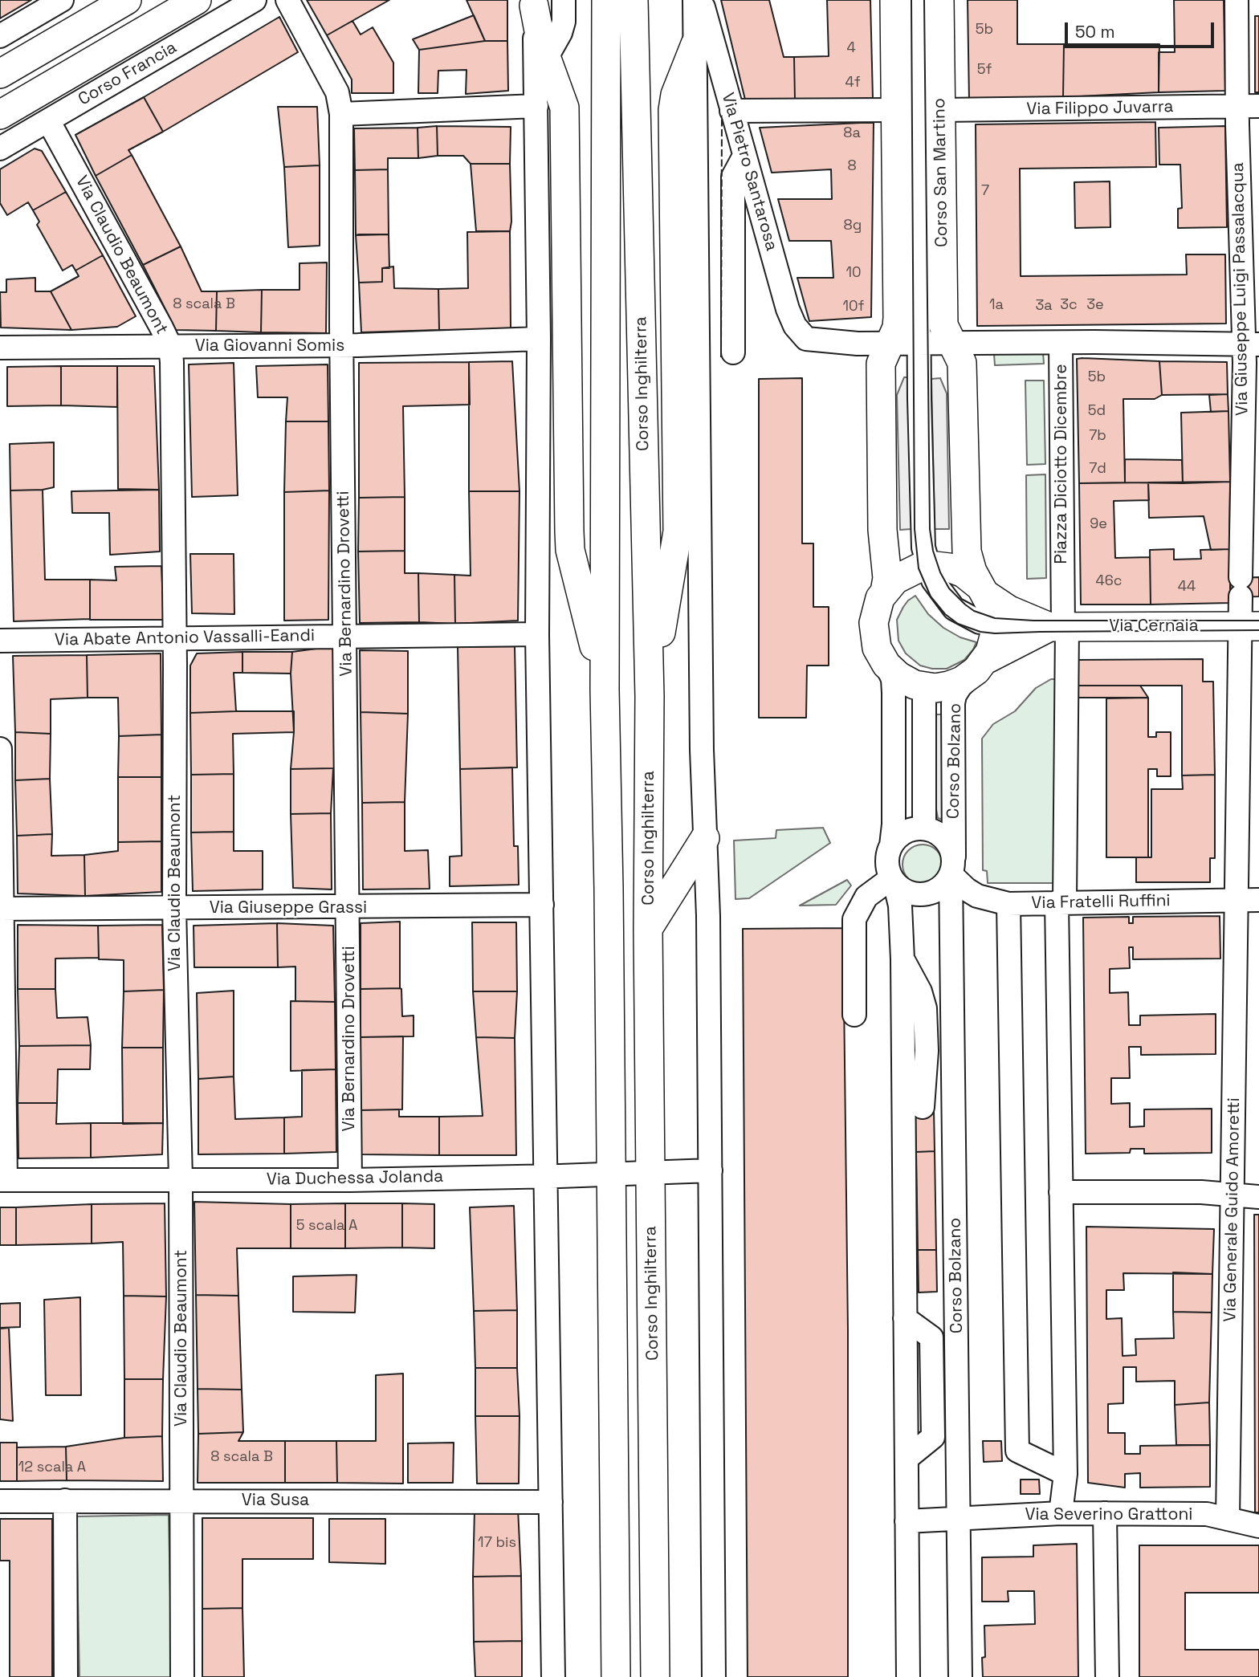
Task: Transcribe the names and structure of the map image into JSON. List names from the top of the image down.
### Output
{
  "streets": {
    "main road": [
      "Corso Francia",
      "Corso San Martino",
      "Corso Inghilterra",
      "Via Cernaia"
    ],
    "street": [
      "Via Filippo Juvarra",
      "Via Pietro Santarosa",
      "Via Claudio Beaumont",
      "Via Giuseppe Luigi Passalacqua",
      "Via Giovanni Somis",
      "Piazza Diciotto Dicembre",
      "Via Bernardino Drovetti",
      "Via Abate Antonio Vassalli-Eandi",
      "Corso Bolzano",
      "Via Fratelli Ruffini",
      "Via Giuseppe Grassi",
      "Via Duchessa Jolanda",
      "Via Generale Guido Amoretti",
      "Via Susa",
      "Via Severino Grattoni"
    ]
  },
  "crossings": [
    ["Corso Francia", "Via Claudio Beaumont"],
    ["Via Filippo Juvarra", "Corso San Martino"],
    ["Via Filippo Juvarra", "Via Giuseppe Luigi Passalacqua"],
    ["Via Pietro Santarosa", "Piazza Diciotto Dicembre"],
    ["Corso San Martino", "Piazza Diciotto Dicembre"],
    ["Via Claudio Beaumont", "Via Giovanni Somis"],
    ["Via Claudio Beaumont", "Via Abate Antonio Vassalli-Eandi"],
    ["Via Claudio Beaumont", "Via Giuseppe Grassi"],
    ["Via Claudio Beaumont", "Via Duchessa Jolanda"],
    ["Via Claudio Beaumont", "Via Susa"],
    ["Via Giuseppe Luigi Passalacqua", "Via Cernaia"],
    ["Via Giuseppe Luigi Passalacqua", "Via Generale Guido Amoretti"],
    ["Via Giovanni Somis", "Via Bernardino Drovetti"],
    ["Corso Inghilterra", "Via Duchessa Jolanda"],
    ["Piazza Diciotto Dicembre", "Via Cernaia"],
    ["Piazza Diciotto Dicembre", "Via Fratelli Ruffini"],
    ["Via Bernardino Drovetti", "Via Abate Antonio Vassalli-Eandi"],
    ["Via Bernardino Drovetti", "Via Giuseppe Grassi"],
    ["Via Bernardino Drovetti", "Via Duchessa Jolanda"],
    ["Via Cernaia", "Corso Bolzano"],
    ["Via Cernaia", "Via Generale Guido Amoretti"],
    ["Corso Bolzano", "Via Fratelli Ruffini"],
    ["Corso Bolzano", "Via Severino Grattoni"],
    ["Via Fratelli Ruffini", "Via Generale Guido Amoretti"],
    ["Via Generale Guido Amoretti", "Via Severino Grattoni"]
  ],
  "house_numbers": [
    "5b",
    "4",
    "5f",
    "4f",
    "8a",
    "8",
    "7",
    "8g",
    "10",
    "8 scala B",
    "1a",
    "3c",
    "3e",
    "3a",
    "10f",
    "5b",
    "5d",
    "7b",
    "7d",
    "9e",
    "46c",
    "44",
    "5 scala A",
    "8 scala B",
    "12 scala A",
    "17 bis"
  ],
  "scale_bar": "50 m"
}
